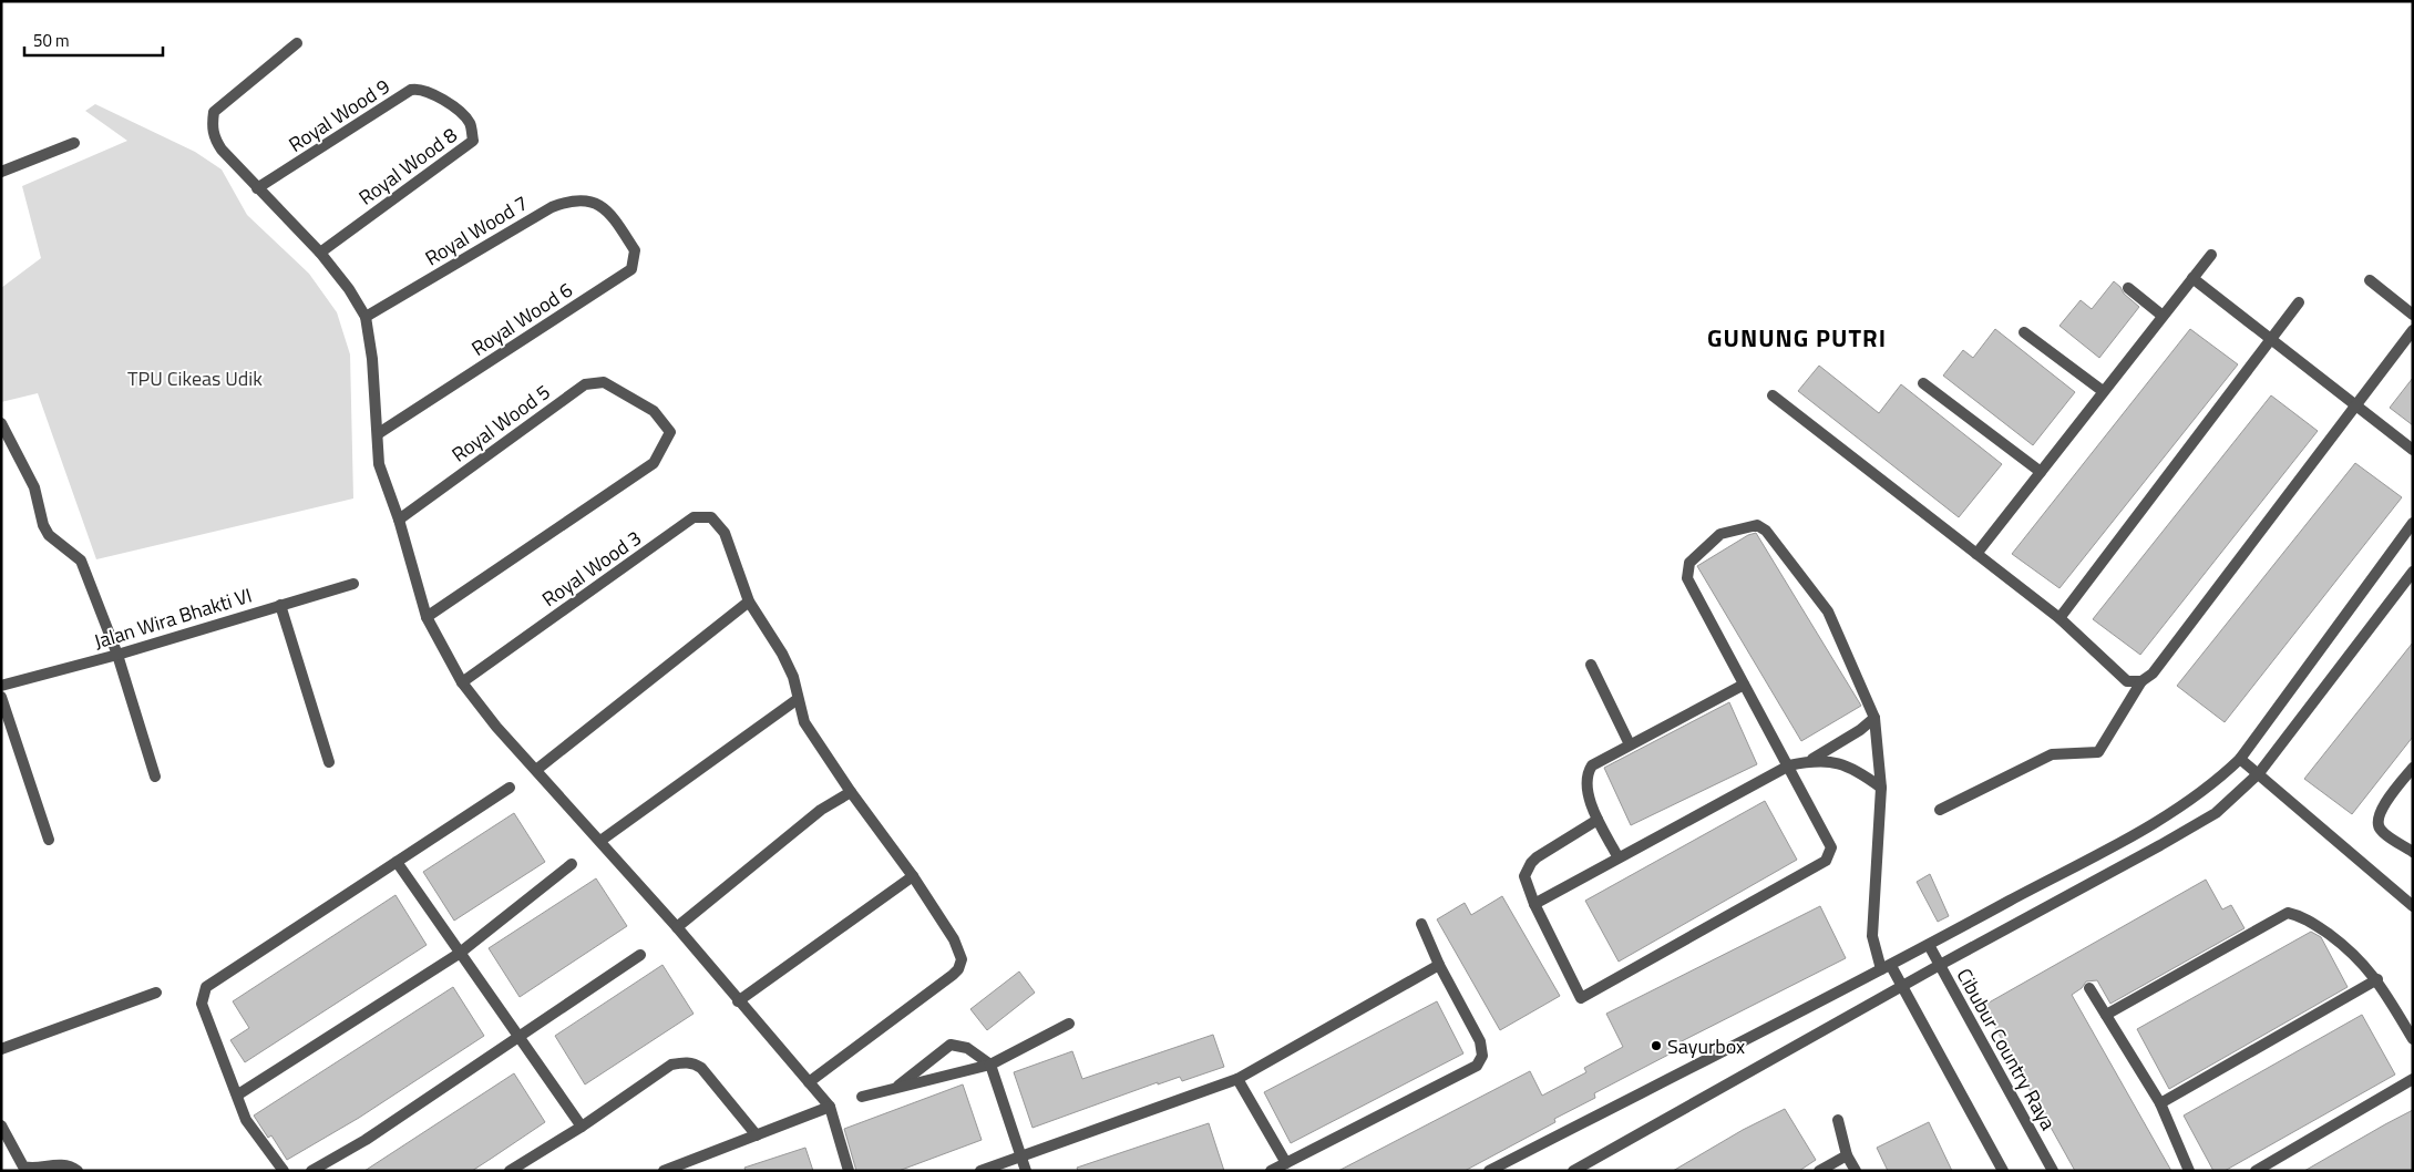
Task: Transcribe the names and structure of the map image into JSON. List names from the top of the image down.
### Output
{
  "streets": {
    "street": [
      "Royal Wood 9",
      "Royal Wood 8",
      "Royal Wood 7",
      "Royal Wood 6",
      "Royal Wood 5",
      "Royal Wood 3",
      "Jalan Wira Bhakti VI",
      "Cibubur Country Raya"
    ]
  },
  "crossings": [
    ["Royal Wood 9", "Royal Wood 8"],
    ["Royal Wood 7", "Royal Wood 6"]
  ],
  "districts": ["GUNUNG PUTRI"],
  "parks": ["TPU Cikeas Udik"],
  "places": ["Sayurbox"],
  "scale_bar": "50 m"
}
